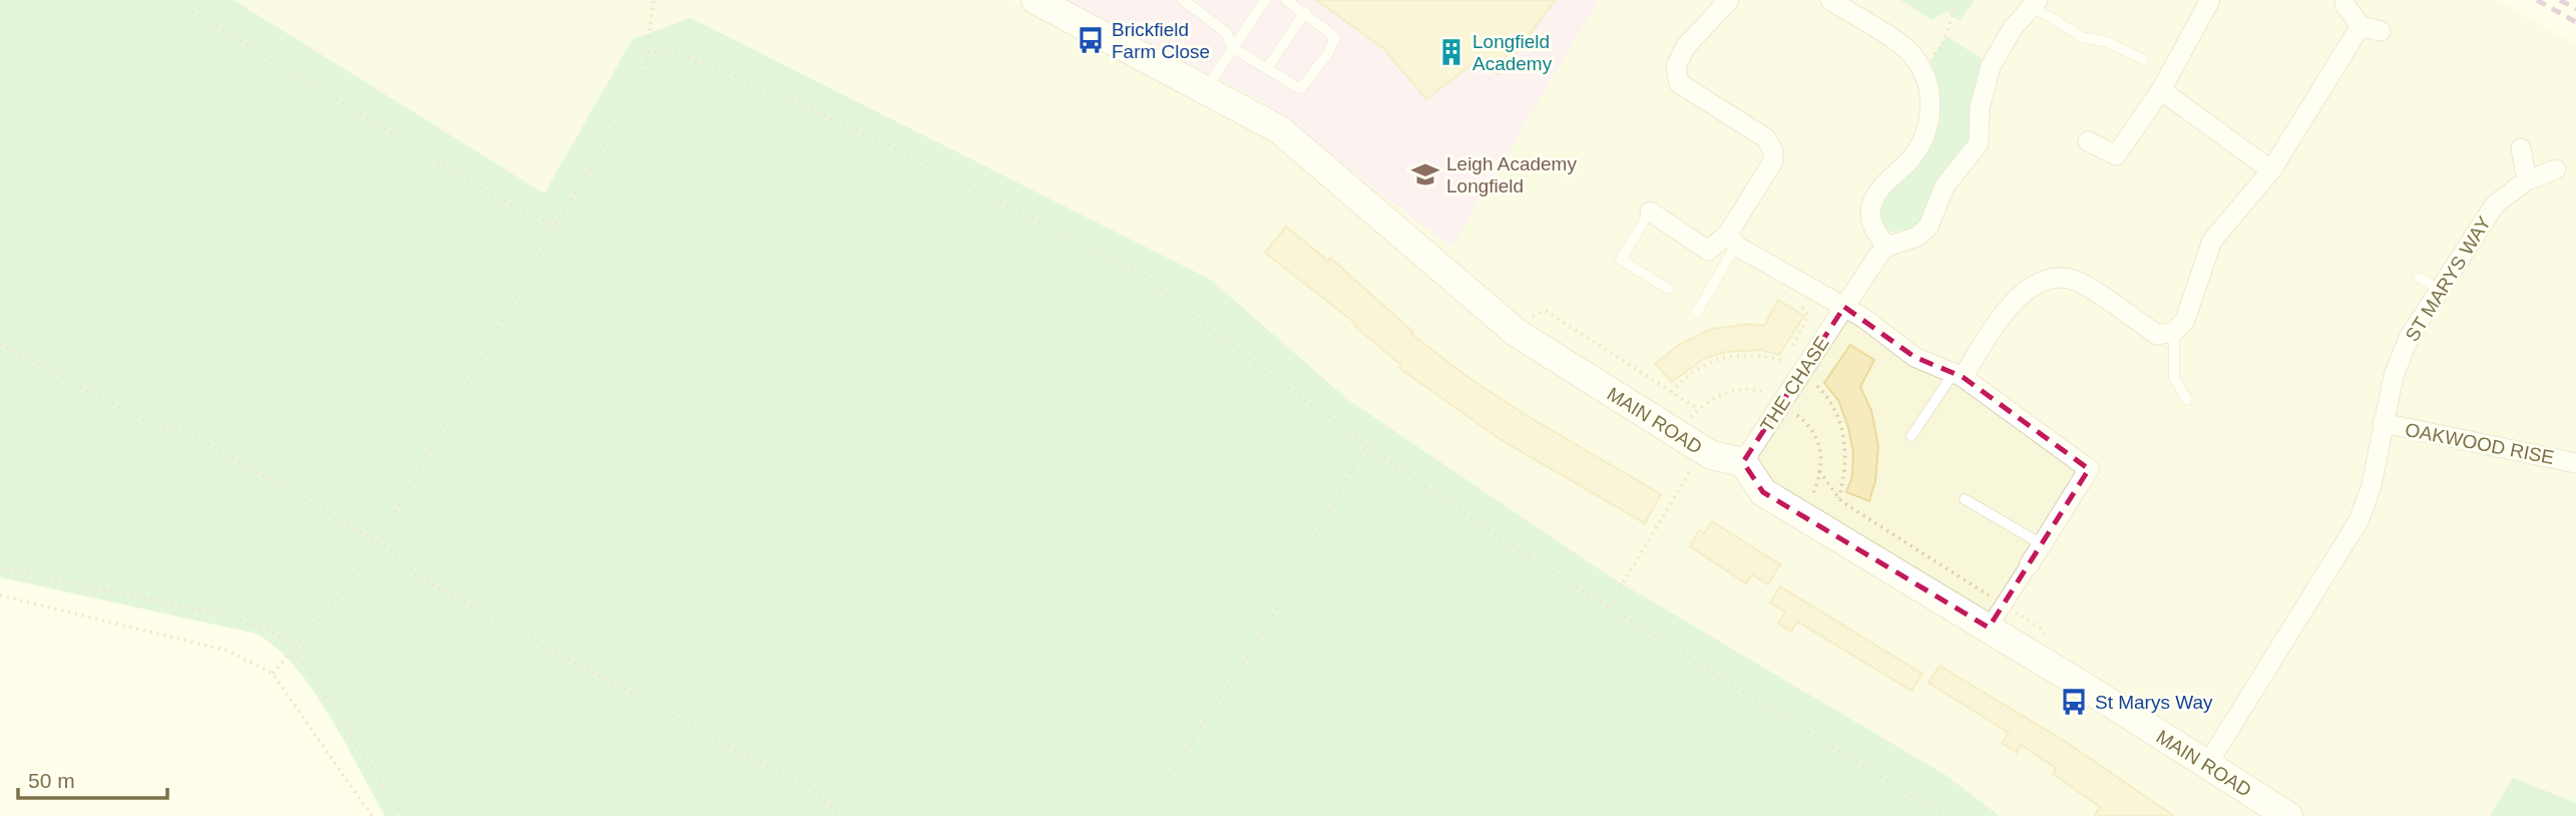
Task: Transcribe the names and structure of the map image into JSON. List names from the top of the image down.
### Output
{
  "streets": {
    "main road": ["MAIN ROAD"],
    "street": ["ST MARYS WAY", "THE CHASE", "OAKWOOD RISE"]
  },
  "crossings": [
    ["ST MARYS WAY", "MAIN ROAD"],
    ["ST MARYS WAY", "OAKWOOD RISE"],
    ["THE CHASE", "MAIN ROAD"]
  ],
  "places": {
    "bus stop": ["Brickfield Farm Close", "St Marys Way"],
    "building": ["Longfield Academy"],
    "school or university": ["Leigh Academy Longfield"]
  },
  "scale_bar": "50 m"
}
